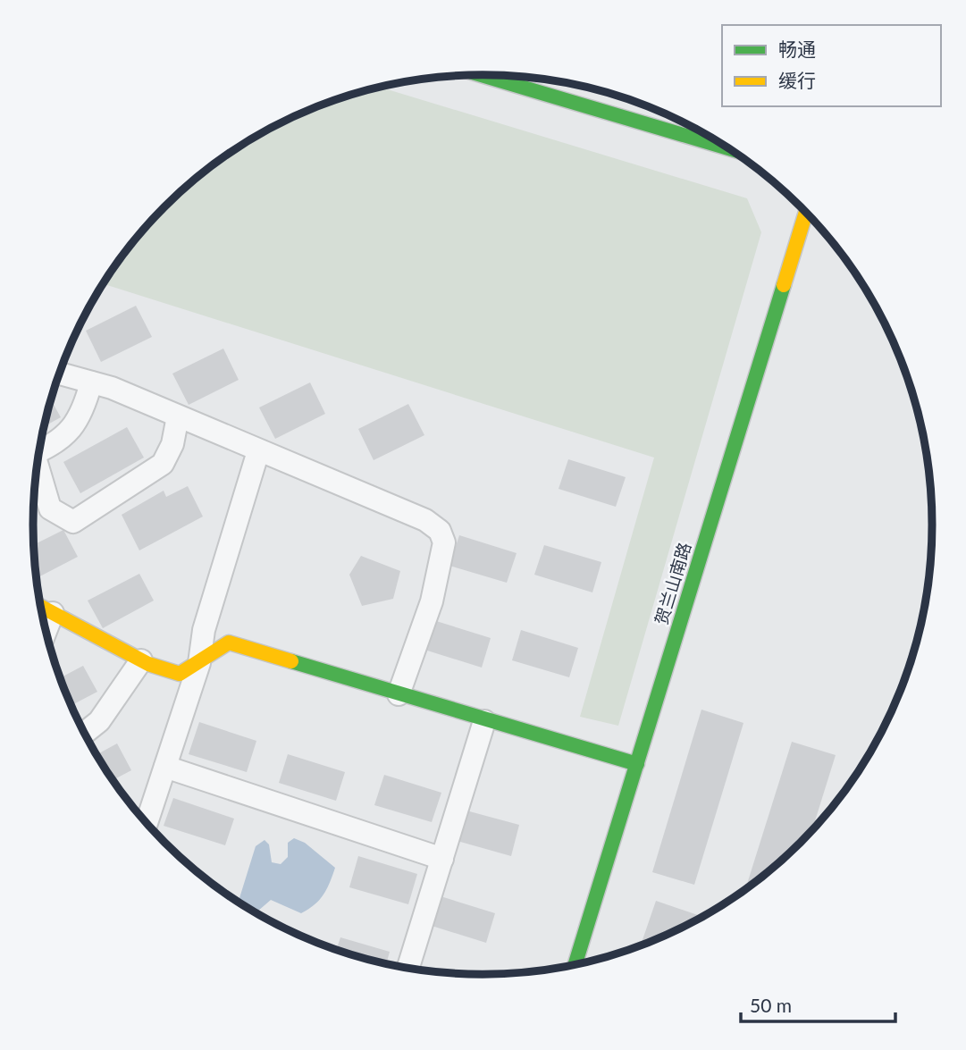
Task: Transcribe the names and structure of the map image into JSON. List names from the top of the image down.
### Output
{
  "streets": {
    "street": ["贺兰山南路"]
  },
  "legend": ["畅通", "缓行"],
  "scale_bar": "50 m"
}
